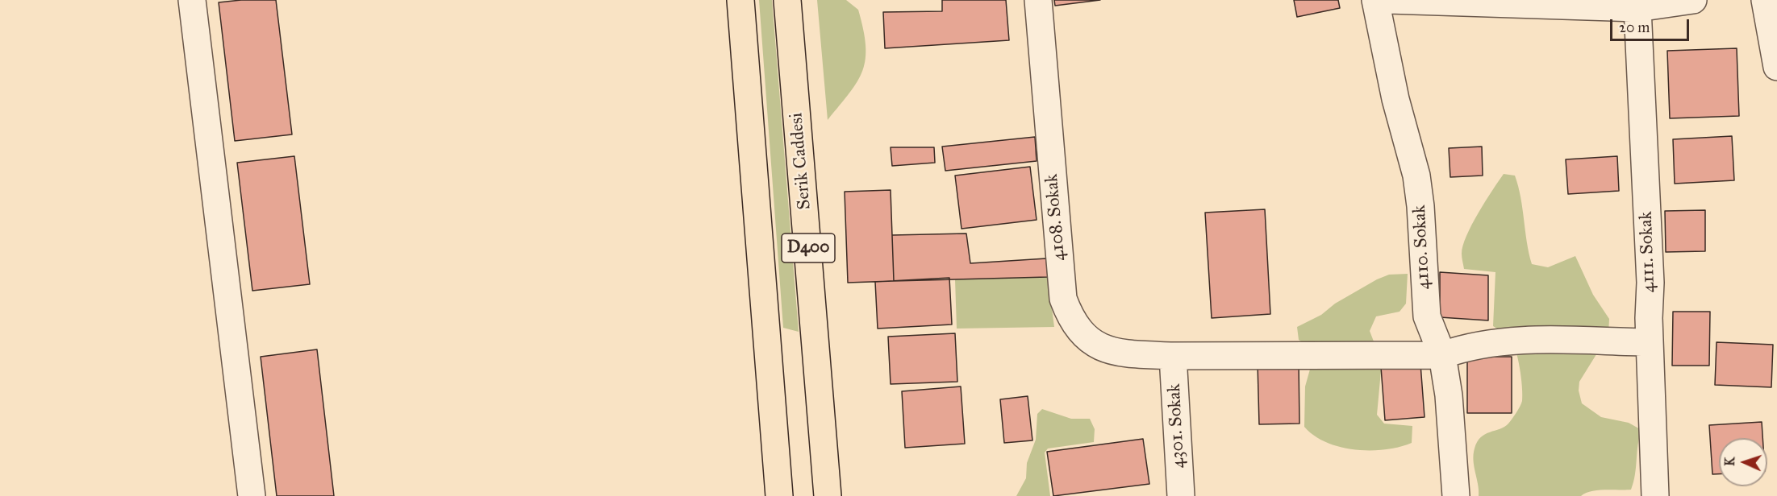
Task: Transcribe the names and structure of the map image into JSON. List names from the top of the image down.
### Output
{
  "streets": {
    "highway": ["Serik Caddesi", "D400"],
    "street": [
      "4108. Sokak",
      "4110. Sokak",
      "4111. Sokak",
      "4301. Sokak"
    ]
  },
  "crossings": [
    ["4108. Sokak", "4110. Sokak"],
    ["4108. Sokak", "4111. Sokak"],
    ["4108. Sokak", "4301. Sokak"]
  ],
  "scale_bar": "20 m",
  "north": "left"
}
